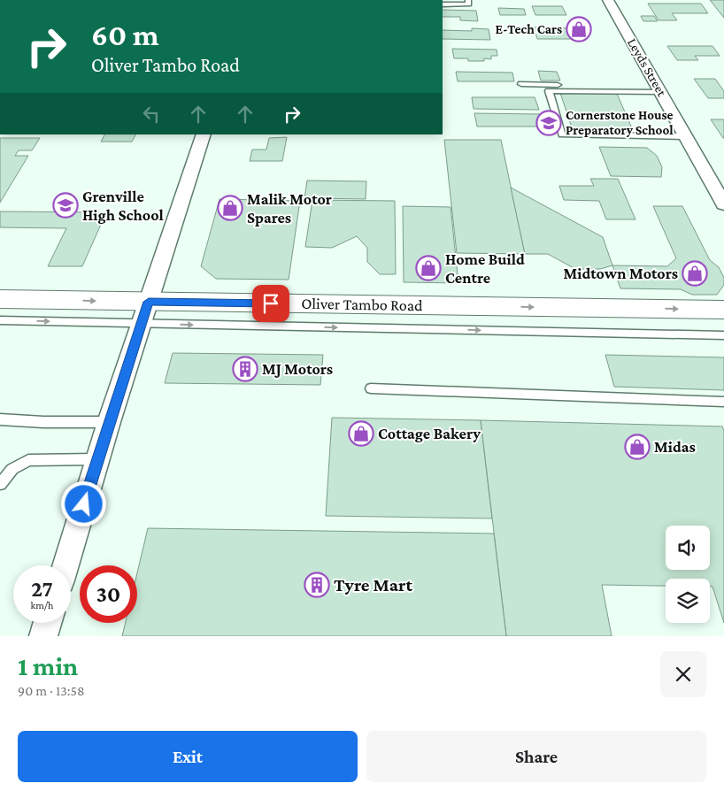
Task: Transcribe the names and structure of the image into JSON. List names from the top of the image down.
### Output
{
  "streets": {
    "main road": ["Oliver Tambo Road"],
    "street": ["Leyds Street"]
  },
  "one_way": ["Oliver Tambo Road"],
  "places": {
    "shop": [
      "E-Tech Cars",
      "Malik Motor Spares",
      "Home Build Centre",
      "Midtown Motors",
      "Cottage Bakery",
      "Midas"
    ],
    "school or university": ["Cornerstone House Preparatory School", "Grenville High School"],
    "building": ["MJ Motors", "Tyre Mart"]
  },
  "page": {
    "turn": ["60 m", "Oliver Tambo Road"],
    "speed": "27 km/h",
    "limit": "30",
    "heading": ["1 min", "90 m · 13:58"],
    "buttons": ["Exit", "Share"]
  }
}
